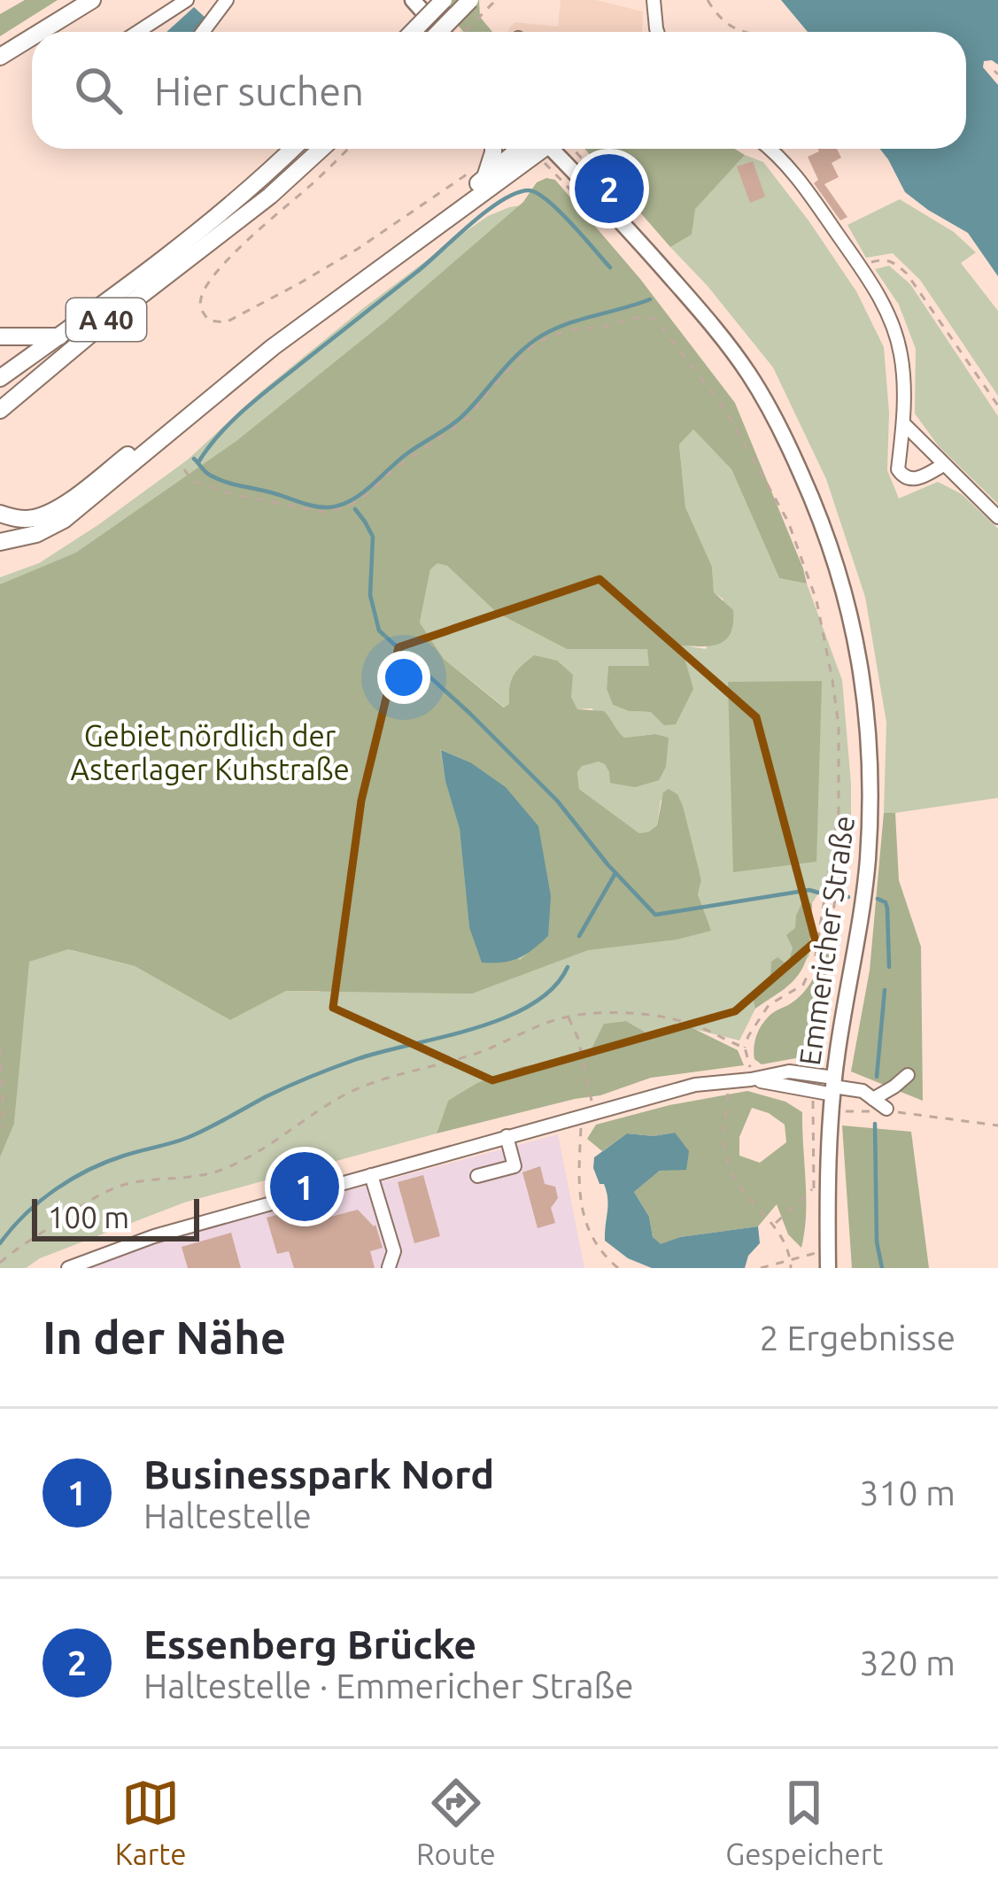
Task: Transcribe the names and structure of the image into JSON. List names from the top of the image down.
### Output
{
  "streets": {
    "highway": ["A 40"],
    "main road": ["Emmericher Straße"]
  },
  "parks": ["Gebiet nördlich der Asterlager Kuhstraße"],
  "scale_bar": "100 m",
  "page": {
    "search": "Hier suchen",
    "pins": ["2", "1"],
    "scale": "100 m",
    "heading": ["In der Nähe", "2 Ergebnisse"],
    "list": [
      {
        "mark": "1",
        "name": "Businesspark Nord",
        "note": "Haltestelle",
        "value": "310 m"
      },
      {
        "mark": "2",
        "name": "Essenberg Brücke",
        "note": "Haltestelle · Emmericher Straße",
        "value": "320 m"
      }
    ],
    "nav": ["Karte", "Route", "Gespeichert"]
  }
}
